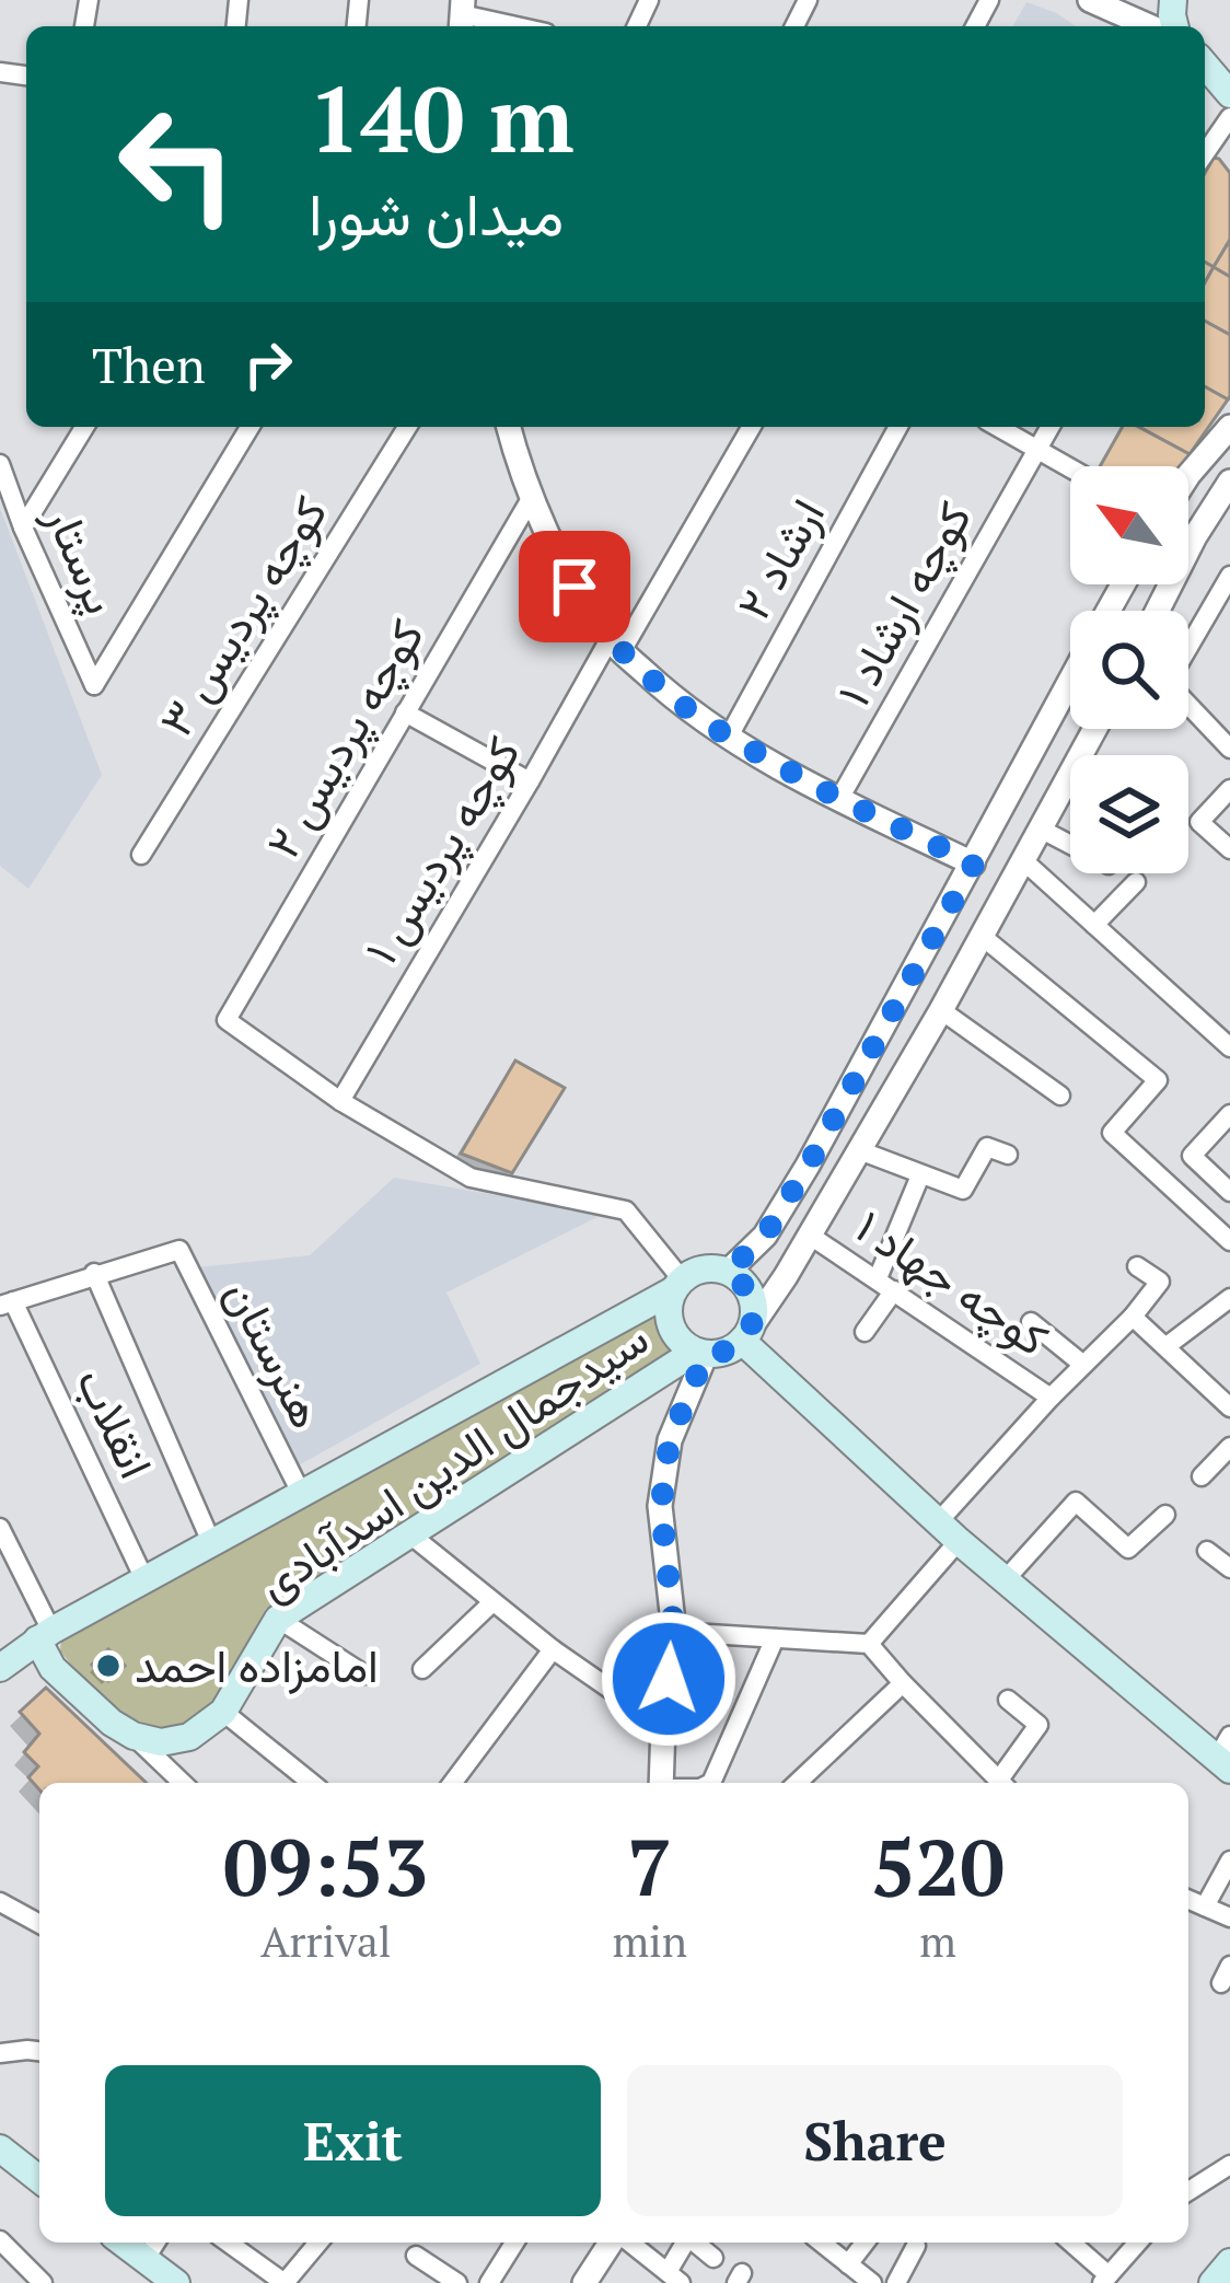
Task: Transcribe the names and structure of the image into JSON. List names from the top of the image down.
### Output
{
  "streets": {
    "main road": ["سیدجمال الدین اسدآبادی"],
    "street": [
      "پرستار",
      "ارشاد ۲",
      "کوچه ارشاد ۱",
      "کوچه پردیس ۳",
      "کوچه پردیس ۲",
      "کوچه پردیس ۱",
      "کوچه جهاد ۱",
      "هنرستان",
      "انقلاب"
    ]
  },
  "crossings": [
    ["کوچه پردیس ۲", "کوچه پردیس ۱"],
    ["هنرستان", "سیدجمال الدین اسدآبادی"],
    ["انقلاب", "سیدجمال الدین اسدآبادی"]
  ],
  "places": ["امامزاده احمد"],
  "north": "top left",
  "page": {
    "turn": ["140 m", "میدان شورا"],
    "then": "Then",
    "eta": [
      "09:53",
      "Arrival",
      "7",
      "min",
      "520",
      "m"
    ],
    "buttons": ["Exit", "Share"]
  }
}
